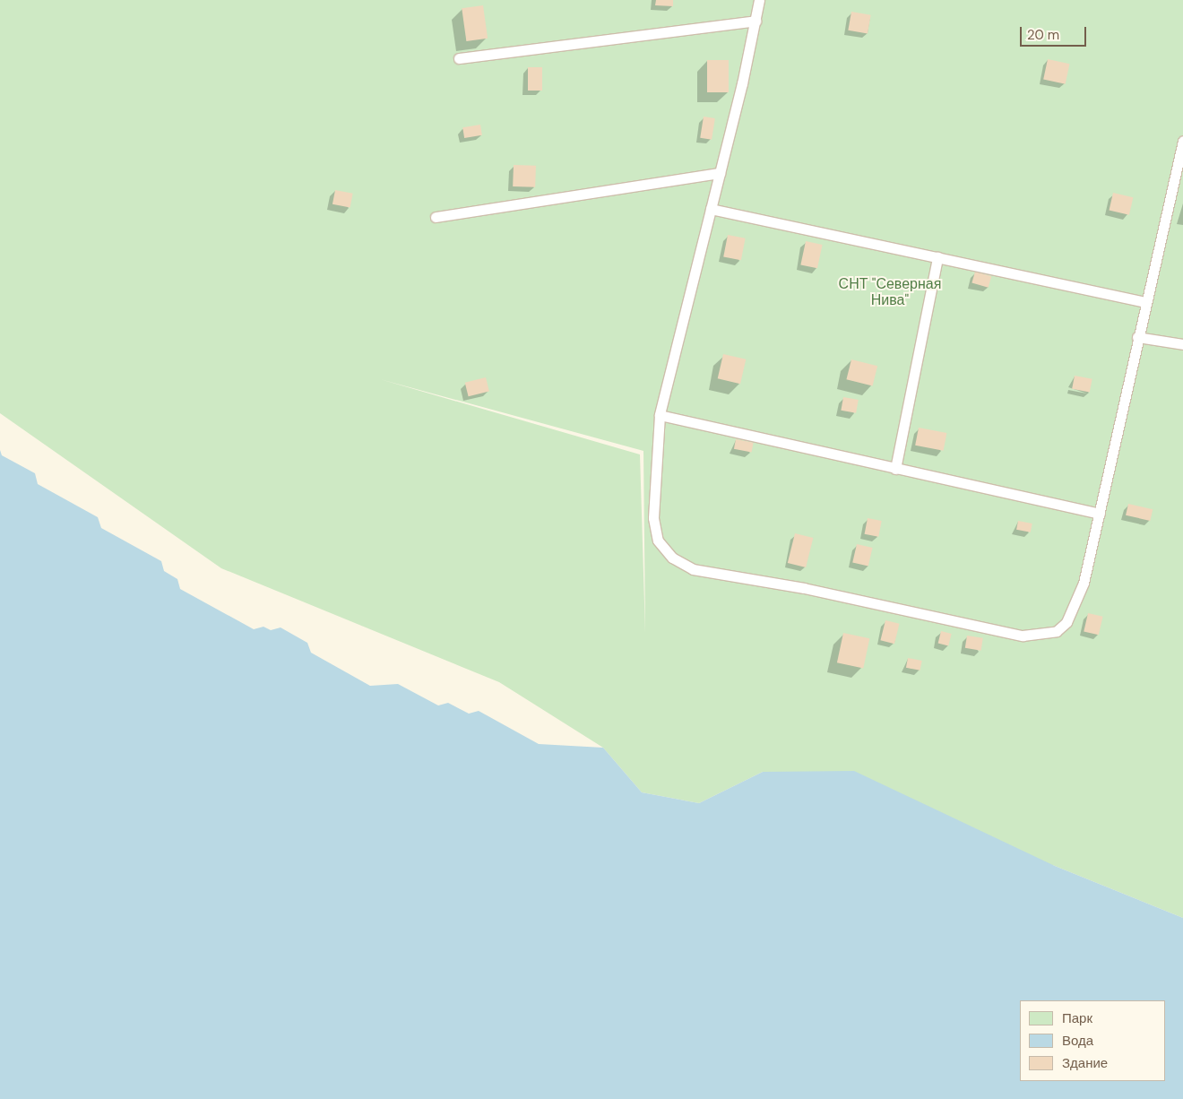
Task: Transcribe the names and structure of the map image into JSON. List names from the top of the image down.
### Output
{
  "parks": ["СНТ \"Северная Нива\""],
  "legend": ["Парк", "Вода", "Здание"],
  "scale_bar": "20 m"
}
